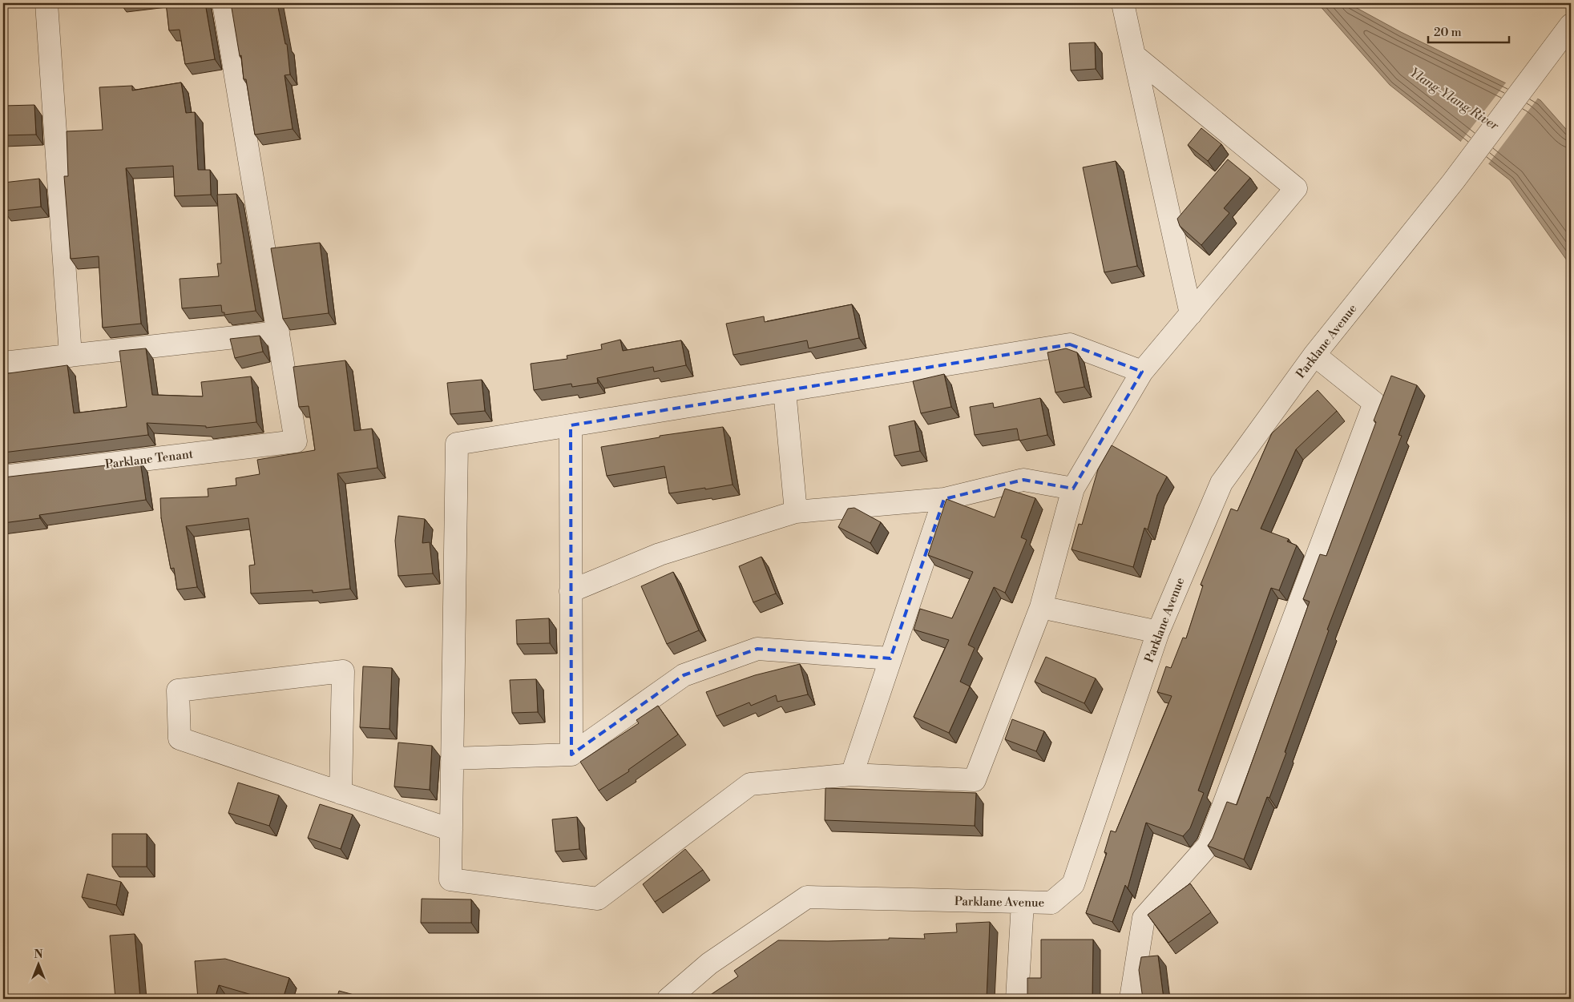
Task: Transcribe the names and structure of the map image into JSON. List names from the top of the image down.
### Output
{
  "streets": {
    "street": ["Parklane Avenue", "Parklane Tenant"]
  },
  "water": ["Ylang-Ylang River"],
  "scale_bar": "20 m",
  "north": "top"
}
